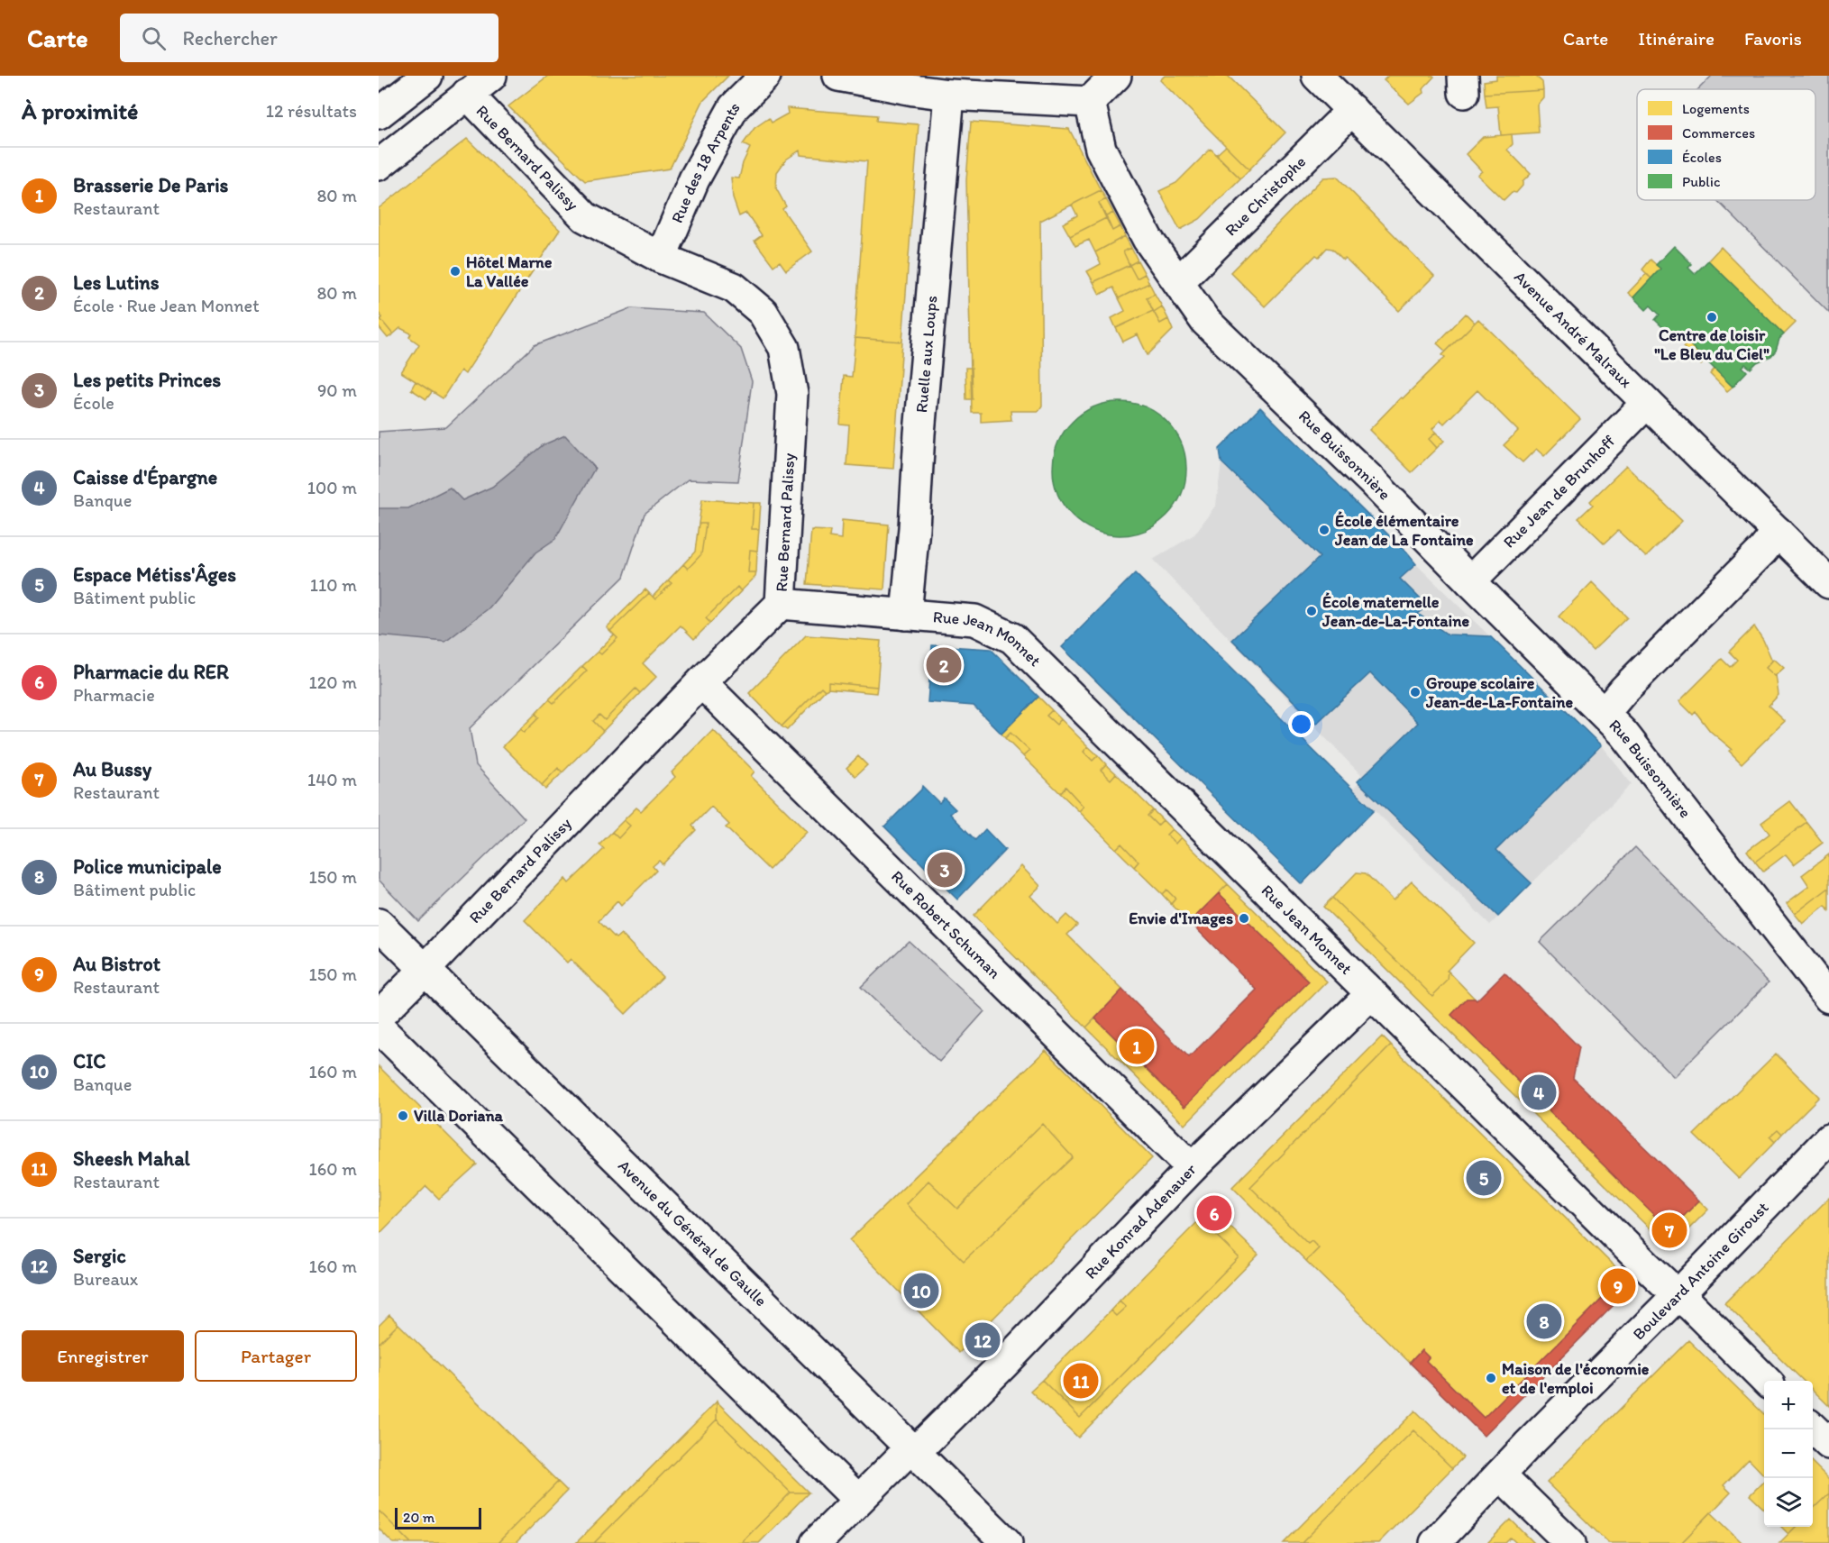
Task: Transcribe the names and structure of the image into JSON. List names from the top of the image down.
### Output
{
  "streets": {
    "street": [
      "Rue Bernard Palissy",
      "Rue des 18 Arpents",
      "Rue Christophe",
      "Avenue André Malraux",
      "Ruelle aux Loups",
      "Rue Buissonnière",
      "Rue Jean de Brunhoff",
      "Rue Jean Monnet",
      "Rue Robert Schuman",
      "Rue Konrad Adenauer",
      "Avenue du Général de Gaulle",
      "Boulevard Antoine Giroust"
    ]
  },
  "crossings": [
    ["Rue Bernard Palissy", "Rue des 18 Arpents"],
    ["Rue Bernard Palissy", "Rue Jean Monnet"],
    ["Rue Bernard Palissy", "Rue Robert Schuman"],
    ["Rue Bernard Palissy", "Avenue du Général de Gaulle"],
    ["Rue Christophe", "Avenue André Malraux"],
    ["Rue Christophe", "Rue Buissonnière"],
    ["Avenue André Malraux", "Rue Jean de Brunhoff"],
    ["Ruelle aux Loups", "Rue Jean Monnet"],
    ["Rue Buissonnière", "Rue Jean de Brunhoff"],
    ["Rue Jean Monnet", "Rue Konrad Adenauer"],
    ["Rue Jean Monnet", "Boulevard Antoine Giroust"],
    ["Rue Robert Schuman", "Rue Konrad Adenauer"],
    ["Rue Konrad Adenauer", "Avenue du Général de Gaulle"]
  ],
  "places": [
    "Hôtel Marne La Vallée",
    "Centre de loisir \"Le Bleu du Ciel\"",
    "École élémentaire Jean de La Fontaine",
    "École maternelle Jean-de-La-Fontaine",
    "Groupe scolaire Jean-de-La-Fontaine",
    "Envie d'Images",
    "Villa Doriana",
    "Maison de l'économie et de l'emploi"
  ],
  "legend": [
    "Logements",
    "Commerces",
    "Écoles",
    "Public"
  ],
  "scale_bar": "20 m",
  "page": {
    "header": "Carte",
    "search": "Rechercher",
    "nav": ["Carte", "Itinéraire", "Favoris"],
    "heading": ["À proximité", "12 résultats"],
    "list": [
      {
        "mark": "1",
        "name": "Brasserie De Paris",
        "note": "Restaurant",
        "value": "80 m"
      },
      {
        "mark": "2",
        "name": "Les Lutins",
        "note": "École · Rue Jean Monnet",
        "value": "80 m"
      },
      {
        "mark": "3",
        "name": "Les petits Princes",
        "note": "École",
        "value": "90 m"
      },
      {
        "mark": "4",
        "name": "Caisse d'Épargne",
        "note": "Banque",
        "value": "100 m"
      },
      {
        "mark": "5",
        "name": "Espace Métiss'Âges",
        "note": "Bâtiment public",
        "value": "110 m"
      },
      {
        "mark": "6",
        "name": "Pharmacie du RER",
        "note": "Pharmacie",
        "value": "120 m"
      },
      {
        "mark": "7",
        "name": "Au Bussy",
        "note": "Restaurant",
        "value": "140 m"
      },
      {
        "mark": "8",
        "name": "Police municipale",
        "note": "Bâtiment public",
        "value": "150 m"
      },
      {
        "mark": "9",
        "name": "Au Bistrot",
        "note": "Restaurant",
        "value": "150 m"
      },
      {
        "mark": "10",
        "name": "CIC",
        "note": "Banque",
        "value": "160 m"
      },
      {
        "mark": "11",
        "name": "Sheesh Mahal",
        "note": "Restaurant",
        "value": "160 m"
      },
      {
        "mark": "12",
        "name": "Sergic",
        "note": "Bureaux",
        "value": "160 m"
      }
    ],
    "pins": [
      "2",
      "3",
      "1",
      "4",
      "5",
      "6",
      "7",
      "9",
      "10",
      "8",
      "12",
      "11"
    ],
    "buttons": ["Enregistrer", "Partager"],
    "map_buttons": ["+", "−"],
    "scale": "20 m"
  }
}
